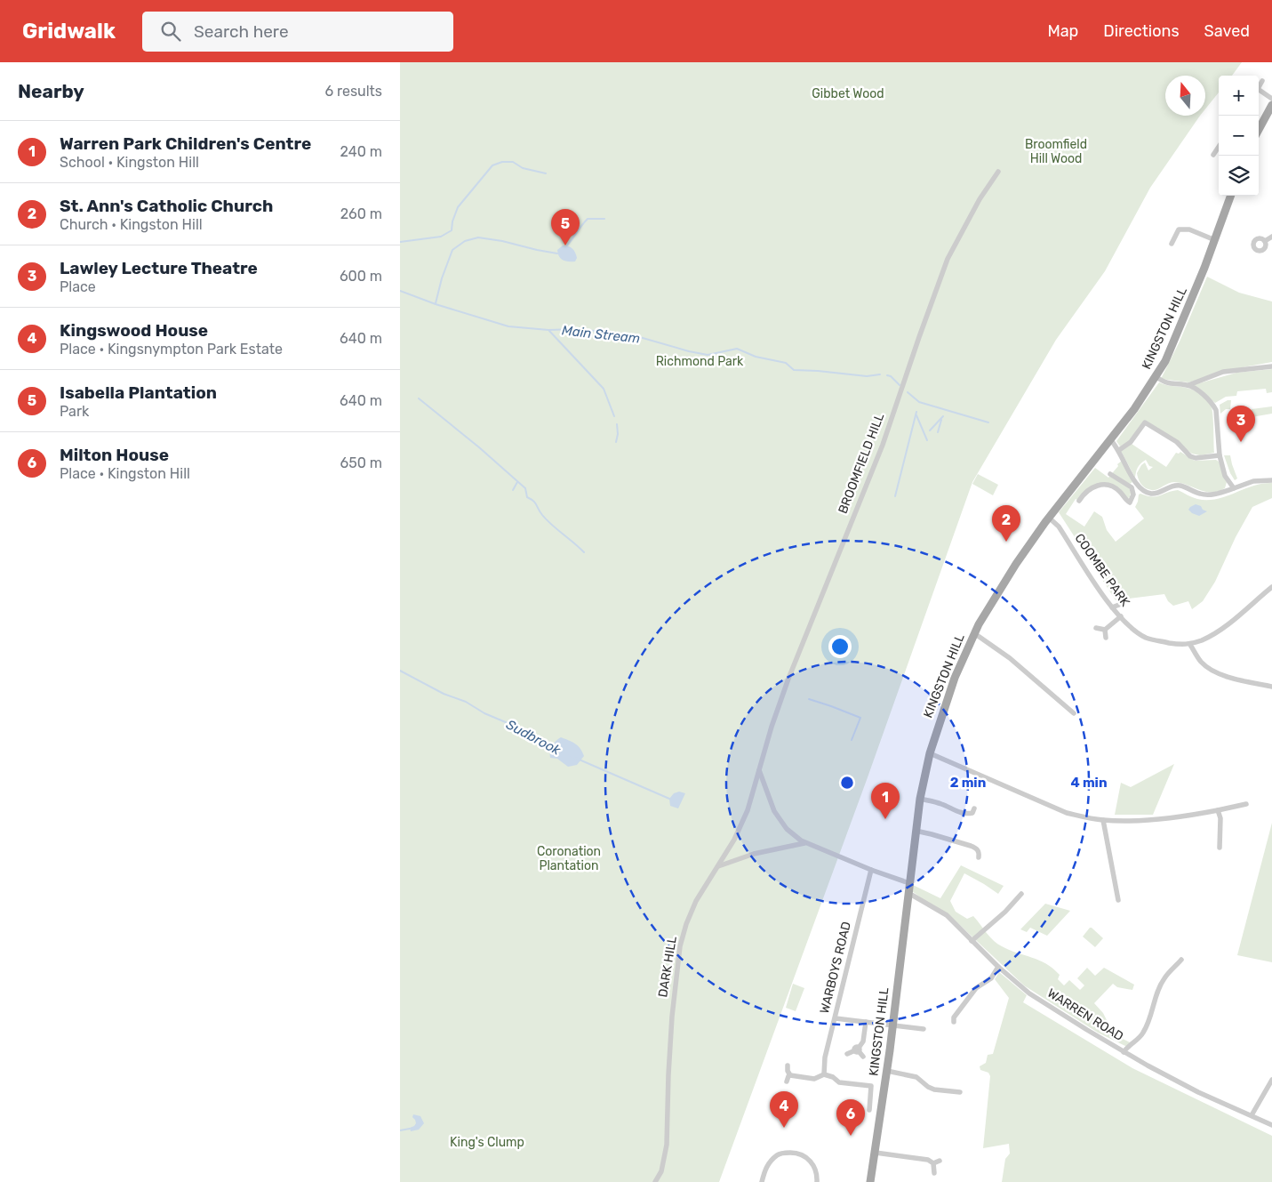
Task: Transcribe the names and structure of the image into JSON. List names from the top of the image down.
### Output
{
  "streets": {
    "main road": ["KINGSTON HILL"],
    "street": [
      "BROOMFIELD HILL",
      "COOMBE PARK",
      "DARK HILL",
      "WARBOYS ROAD",
      "WARREN ROAD"
    ]
  },
  "crossings": [
    ["KINGSTON HILL", "COOMBE PARK"],
    ["KINGSTON HILL", "WARREN ROAD"],
    ["BROOMFIELD HILL", "DARK HILL"]
  ],
  "water": ["Main Stream", "Sudbrook"],
  "parks": [
    "Gibbet Wood",
    "Broomfield Hill Wood",
    "Richmond Park",
    "Coronation Plantation",
    "King's Clump"
  ],
  "north": "top",
  "page": {
    "header": "Gridwalk",
    "search": "Search here",
    "nav": ["Map", "Directions", "Saved"],
    "heading": ["Nearby", "6 results"],
    "map_buttons": ["+", "−"],
    "list": [
      {
        "mark": "1",
        "name": "Warren Park Children's Centre",
        "note": "School · Kingston Hill",
        "value": "240 m"
      },
      {
        "mark": "2",
        "name": "St. Ann's Catholic Church",
        "note": "Church · Kingston Hill",
        "value": "260 m"
      },
      {
        "mark": "3",
        "name": "Lawley Lecture Theatre",
        "note": "Place",
        "value": "600 m"
      },
      {
        "mark": "4",
        "name": "Kingswood House",
        "note": "Place · Kingsnympton Park Estate",
        "value": "640 m"
      },
      {
        "mark": "5",
        "name": "Isabella Plantation",
        "note": "Park",
        "value": "640 m"
      },
      {
        "mark": "6",
        "name": "Milton House",
        "note": "Place · Kingston Hill",
        "value": "650 m"
      }
    ],
    "pins": [
      "5",
      "3",
      "2",
      "1",
      "4",
      "6"
    ]
  },
  "rings": ["2 min", "4 min"]
}
